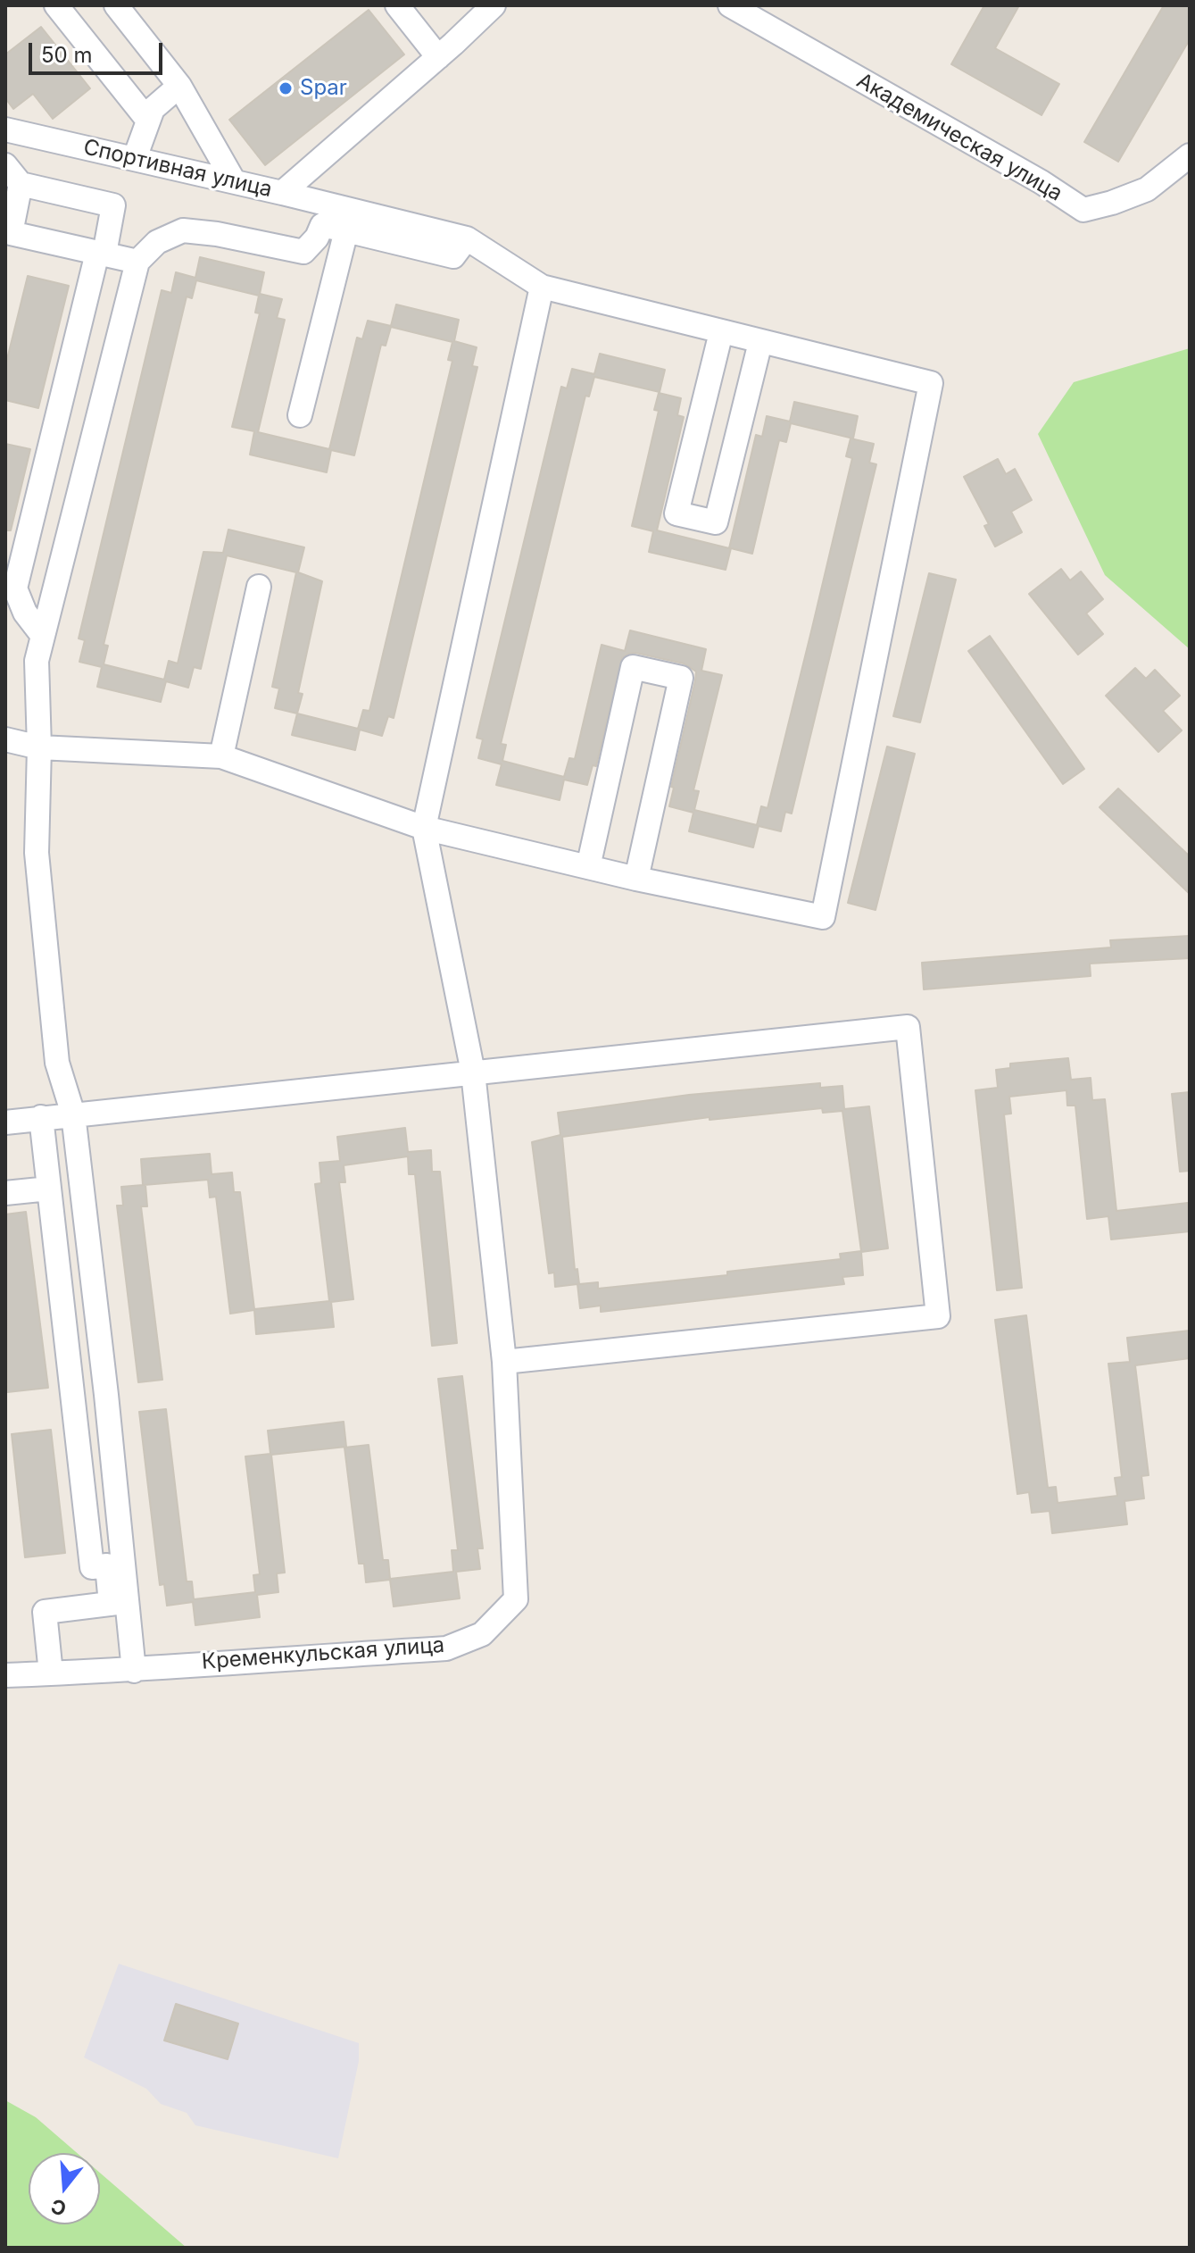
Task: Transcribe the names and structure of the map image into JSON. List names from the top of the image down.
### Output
{
  "streets": {
    "street": ["Академическая улица", "Спортивная улица", "Кременкульская улица"]
  },
  "places": ["Spar"],
  "scale_bar": "50 m",
  "north": "bottom"
}
